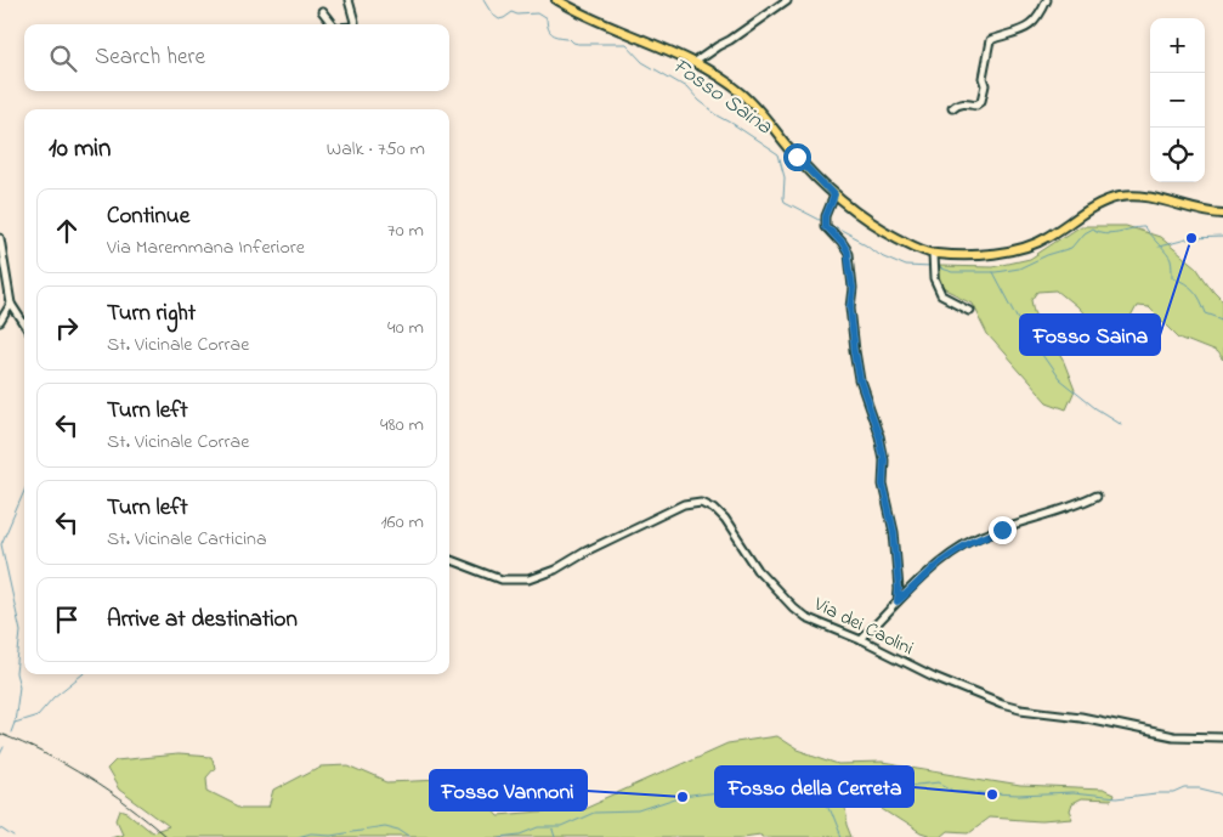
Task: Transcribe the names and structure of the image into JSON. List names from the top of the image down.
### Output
{
  "streets": {
    "street": ["Via dei Caolini"]
  },
  "water": ["Fosso Saina"],
  "places": ["Fosso Saina", "Fosso della Cerreta", "Fosso Vannoni"],
  "page": {
    "map_buttons": ["+", "−"],
    "search": "Search here",
    "heading": ["10 min", "Walk · 750 m"],
    "list": [
      ["Continue", "Via Maremmana Inferiore", "70 m"],
      ["Turn right", "St. Vicinale Corrae", "40 m"],
      ["Turn left", "St. Vicinale Corrae", "480 m"],
      ["Turn left", "St. Vicinale Carticina", "160 m"],
      "Arrive at destination"
    ]
  }
}
